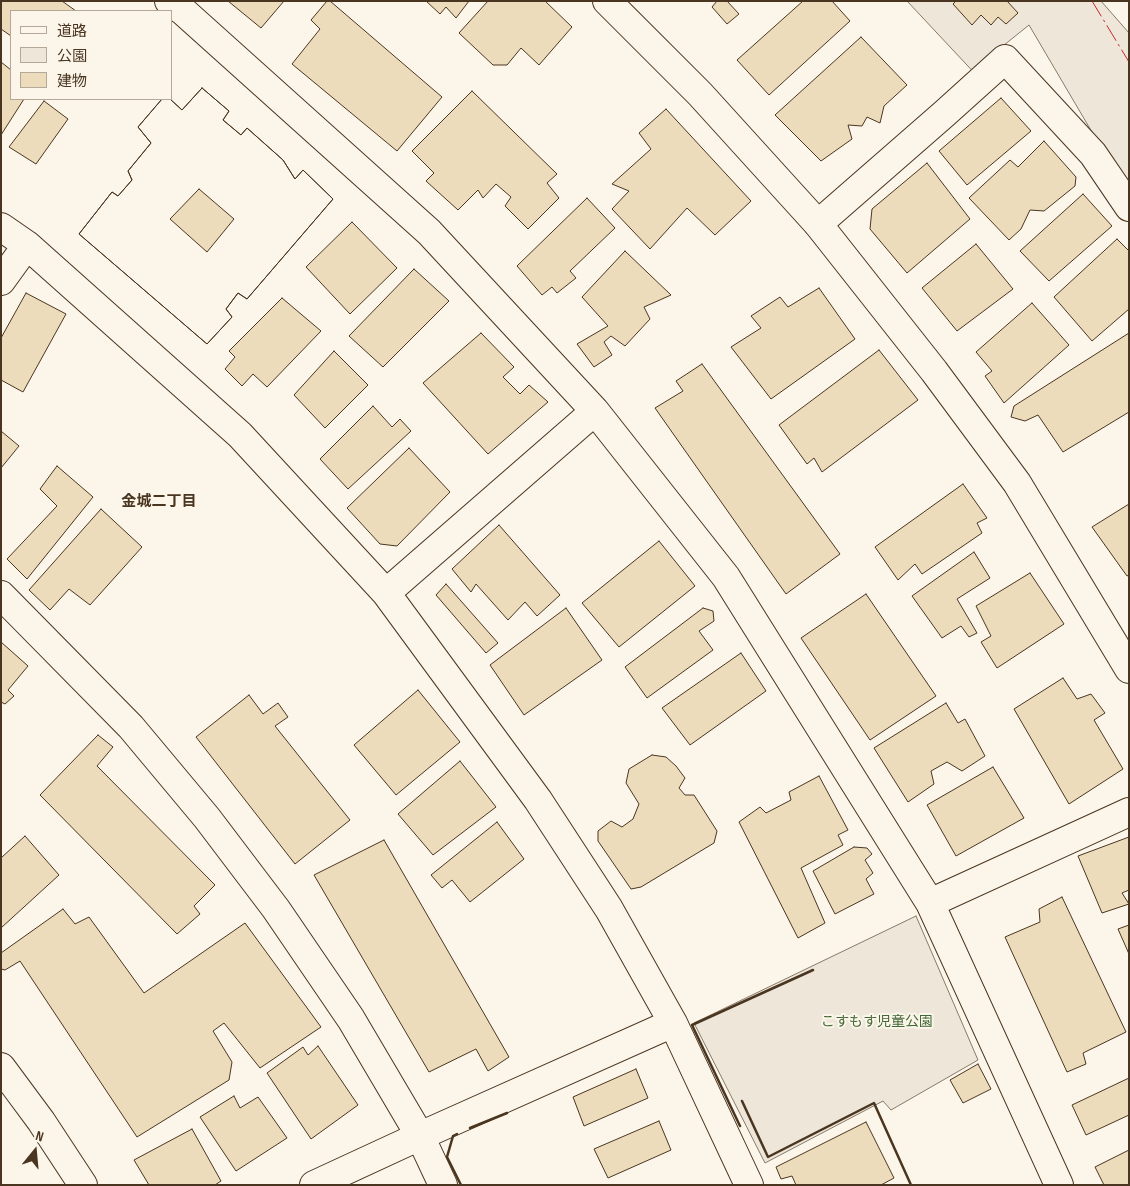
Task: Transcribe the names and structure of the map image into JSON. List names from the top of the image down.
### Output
{
  "districts": ["金城二丁目"],
  "parks": ["こすもす児童公園"],
  "legend": ["道路", "公園", "建物"],
  "north": "top"
}
